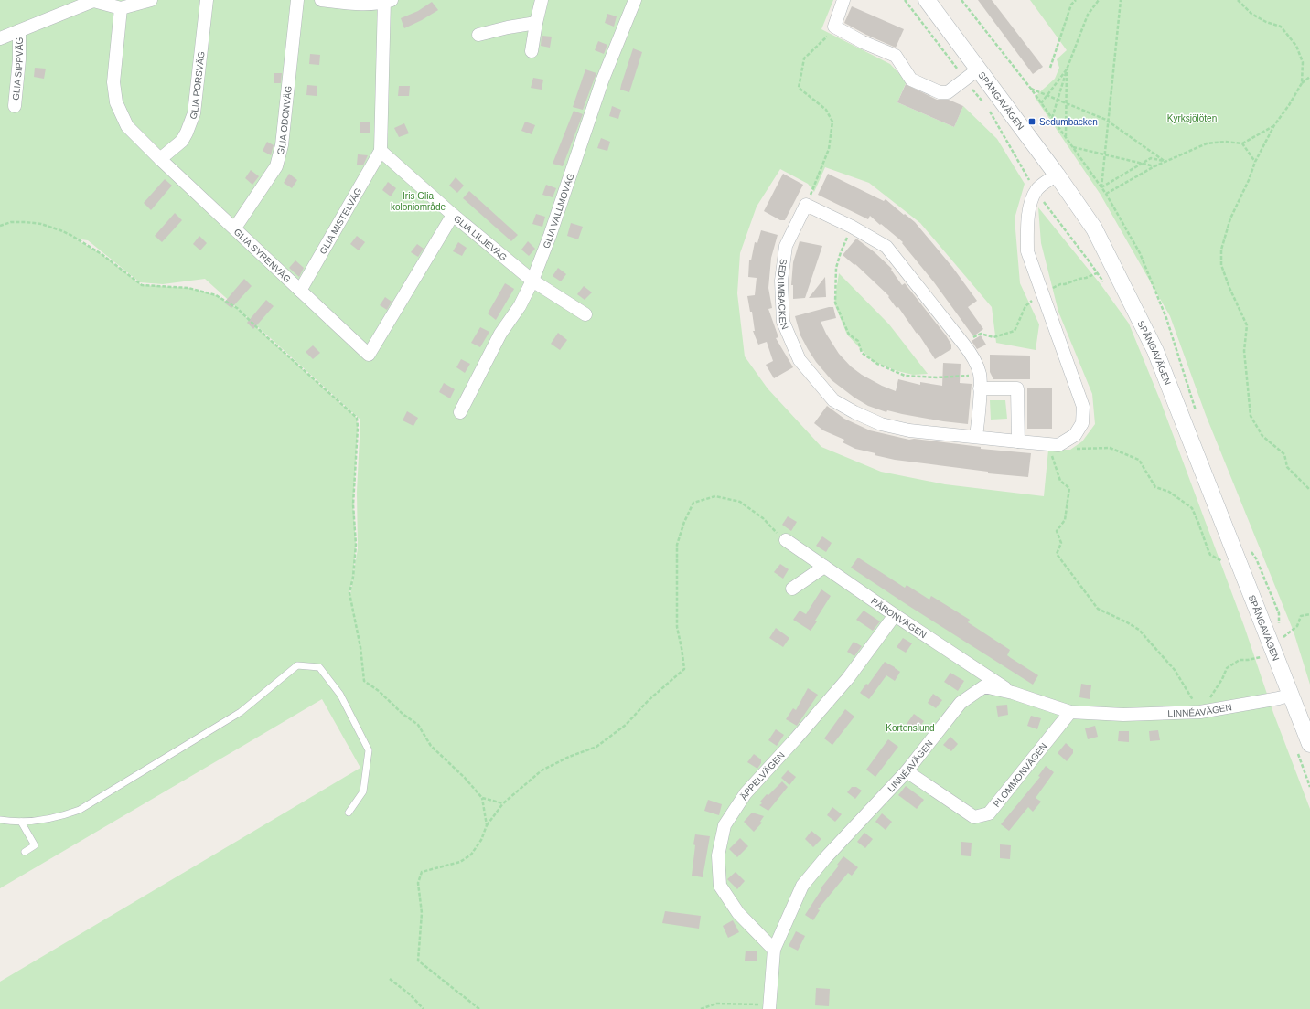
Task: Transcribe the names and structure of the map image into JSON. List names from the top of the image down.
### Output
{
  "streets": {
    "street": [
      "GLIA SIPPVÄG",
      "GLIA PORSVÄG",
      "SPÅNGAVÄGEN",
      "GLIA ODONVÄG",
      "GLIA VALLMOVÄG",
      "GLIA MISTELVÄG",
      "GLIA LILJEVÄG",
      "GLIA SYRENVÄG",
      "SEDUMBACKEN",
      "PÄRONVÄGEN",
      "LINNÉAVÄGEN",
      "PLOMMONVÄGEN",
      "ÄPPELVÄGEN"
    ]
  },
  "crossings": [
    ["GLIA PORSVÄG", "GLIA SYRENVÄG"],
    ["SPÅNGAVÄGEN", "LINNÉAVÄGEN"],
    ["GLIA ODONVÄG", "GLIA SYRENVÄG"],
    ["GLIA VALLMOVÄG", "GLIA LILJEVÄG"],
    ["GLIA MISTELVÄG", "GLIA LILJEVÄG"],
    ["GLIA MISTELVÄG", "GLIA SYRENVÄG"],
    ["GLIA LILJEVÄG", "GLIA SYRENVÄG"],
    ["PÄRONVÄGEN", "LINNÉAVÄGEN"],
    ["PÄRONVÄGEN", "ÄPPELVÄGEN"],
    ["LINNÉAVÄGEN", "PLOMMONVÄGEN"],
    ["LINNÉAVÄGEN", "ÄPPELVÄGEN"]
  ],
  "parks": ["Kyrksjölöten", "Iris Glia koloniområde", "Kortenslund"],
  "places": {
    "transit": ["Sedumbacken"]
  }
}
